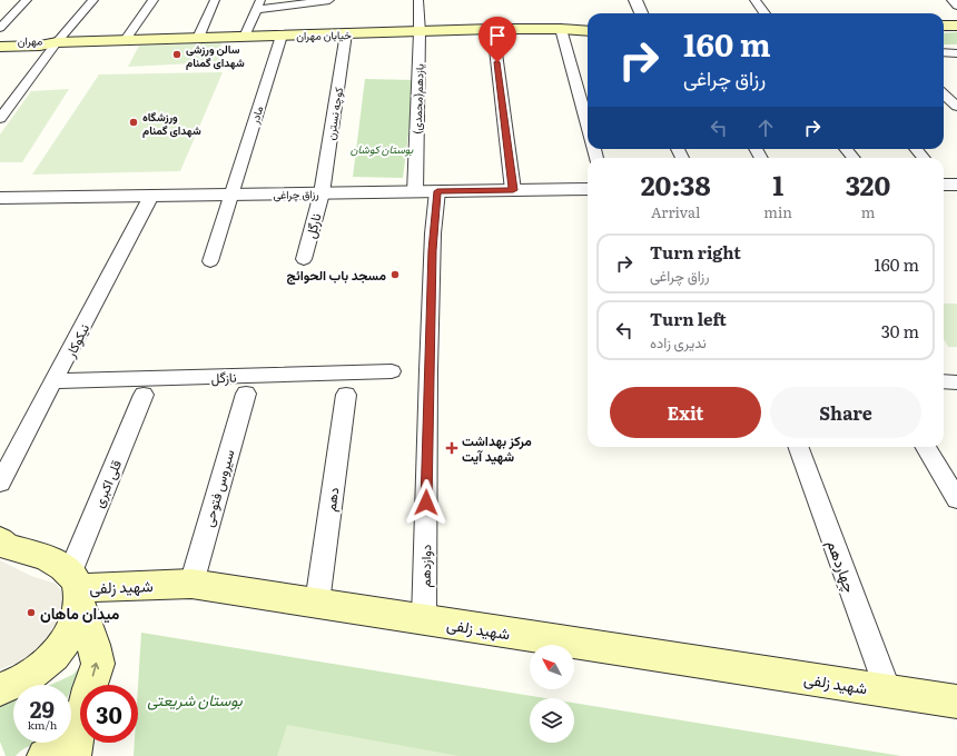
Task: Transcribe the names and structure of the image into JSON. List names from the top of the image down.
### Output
{
  "streets": {
    "main road": ["خیابان مهران", "مهران", "شهید زلفی"],
    "street": [
      "یازدهم(محمدی)",
      "کوچه نسترن",
      "مادر",
      "رزاق چراغی",
      "نارگل",
      "نیکوکار",
      "نازگل",
      "قلی اکبری",
      "سیروس فتوحی",
      "دهم",
      "دوازدهم",
      "چهاردهم"
    ]
  },
  "crossings": [
    ["خیابان مهران", "مهران"],
    ["خیابان مهران", "یازدهم(محمدی)"],
    ["خیابان مهران", "کوچه نسترن"],
    ["خیابان مهران", "مادر"],
    ["یازدهم(محمدی)", "رزاق چراغی"],
    ["کوچه نسترن", "رزاق چراغی"],
    ["کوچه نسترن", "نارگل"],
    ["مادر", "رزاق چراغی"],
    ["رزاق چراغی", "نارگل"],
    ["رزاق چراغی", "نیکوکار"],
    ["رزاق چراغی", "دوازدهم"],
    ["نیکوکار", "نازگل"],
    ["قلی اکبری", "شهید زلفی"],
    ["سیروس فتوحی", "شهید زلفی"],
    ["دهم", "شهید زلفی"],
    ["دوازدهم", "شهید زلفی"],
    ["چهاردهم", "شهید زلفی"]
  ],
  "parks": ["بوستان کوشان", "بوستان شریعتی"],
  "places": {
    "other": [
      "سالن ورزشی شهدای گمنام",
      "ورزشگاه شهدای گمنام",
      "مسجد باب الحوائج",
      "میدان ماهان"
    ],
    "health": ["مرکز بهداشت شهید آیت"]
  },
  "north": "top left",
  "page": {
    "turn": ["160 m", "رزاق چراغی"],
    "eta": [
      "20:38",
      "Arrival",
      "1",
      "min",
      "320",
      "m"
    ],
    "list": [
      {
        "name": "Turn right",
        "note": "رزاق چراغی",
        "value": "160 m"
      },
      {
        "name": "Turn left",
        "note": "ندیری زاده",
        "value": "30 m"
      }
    ],
    "buttons": ["Exit", "Share"],
    "speed": "29 km/h",
    "limit": "30"
  }
}
